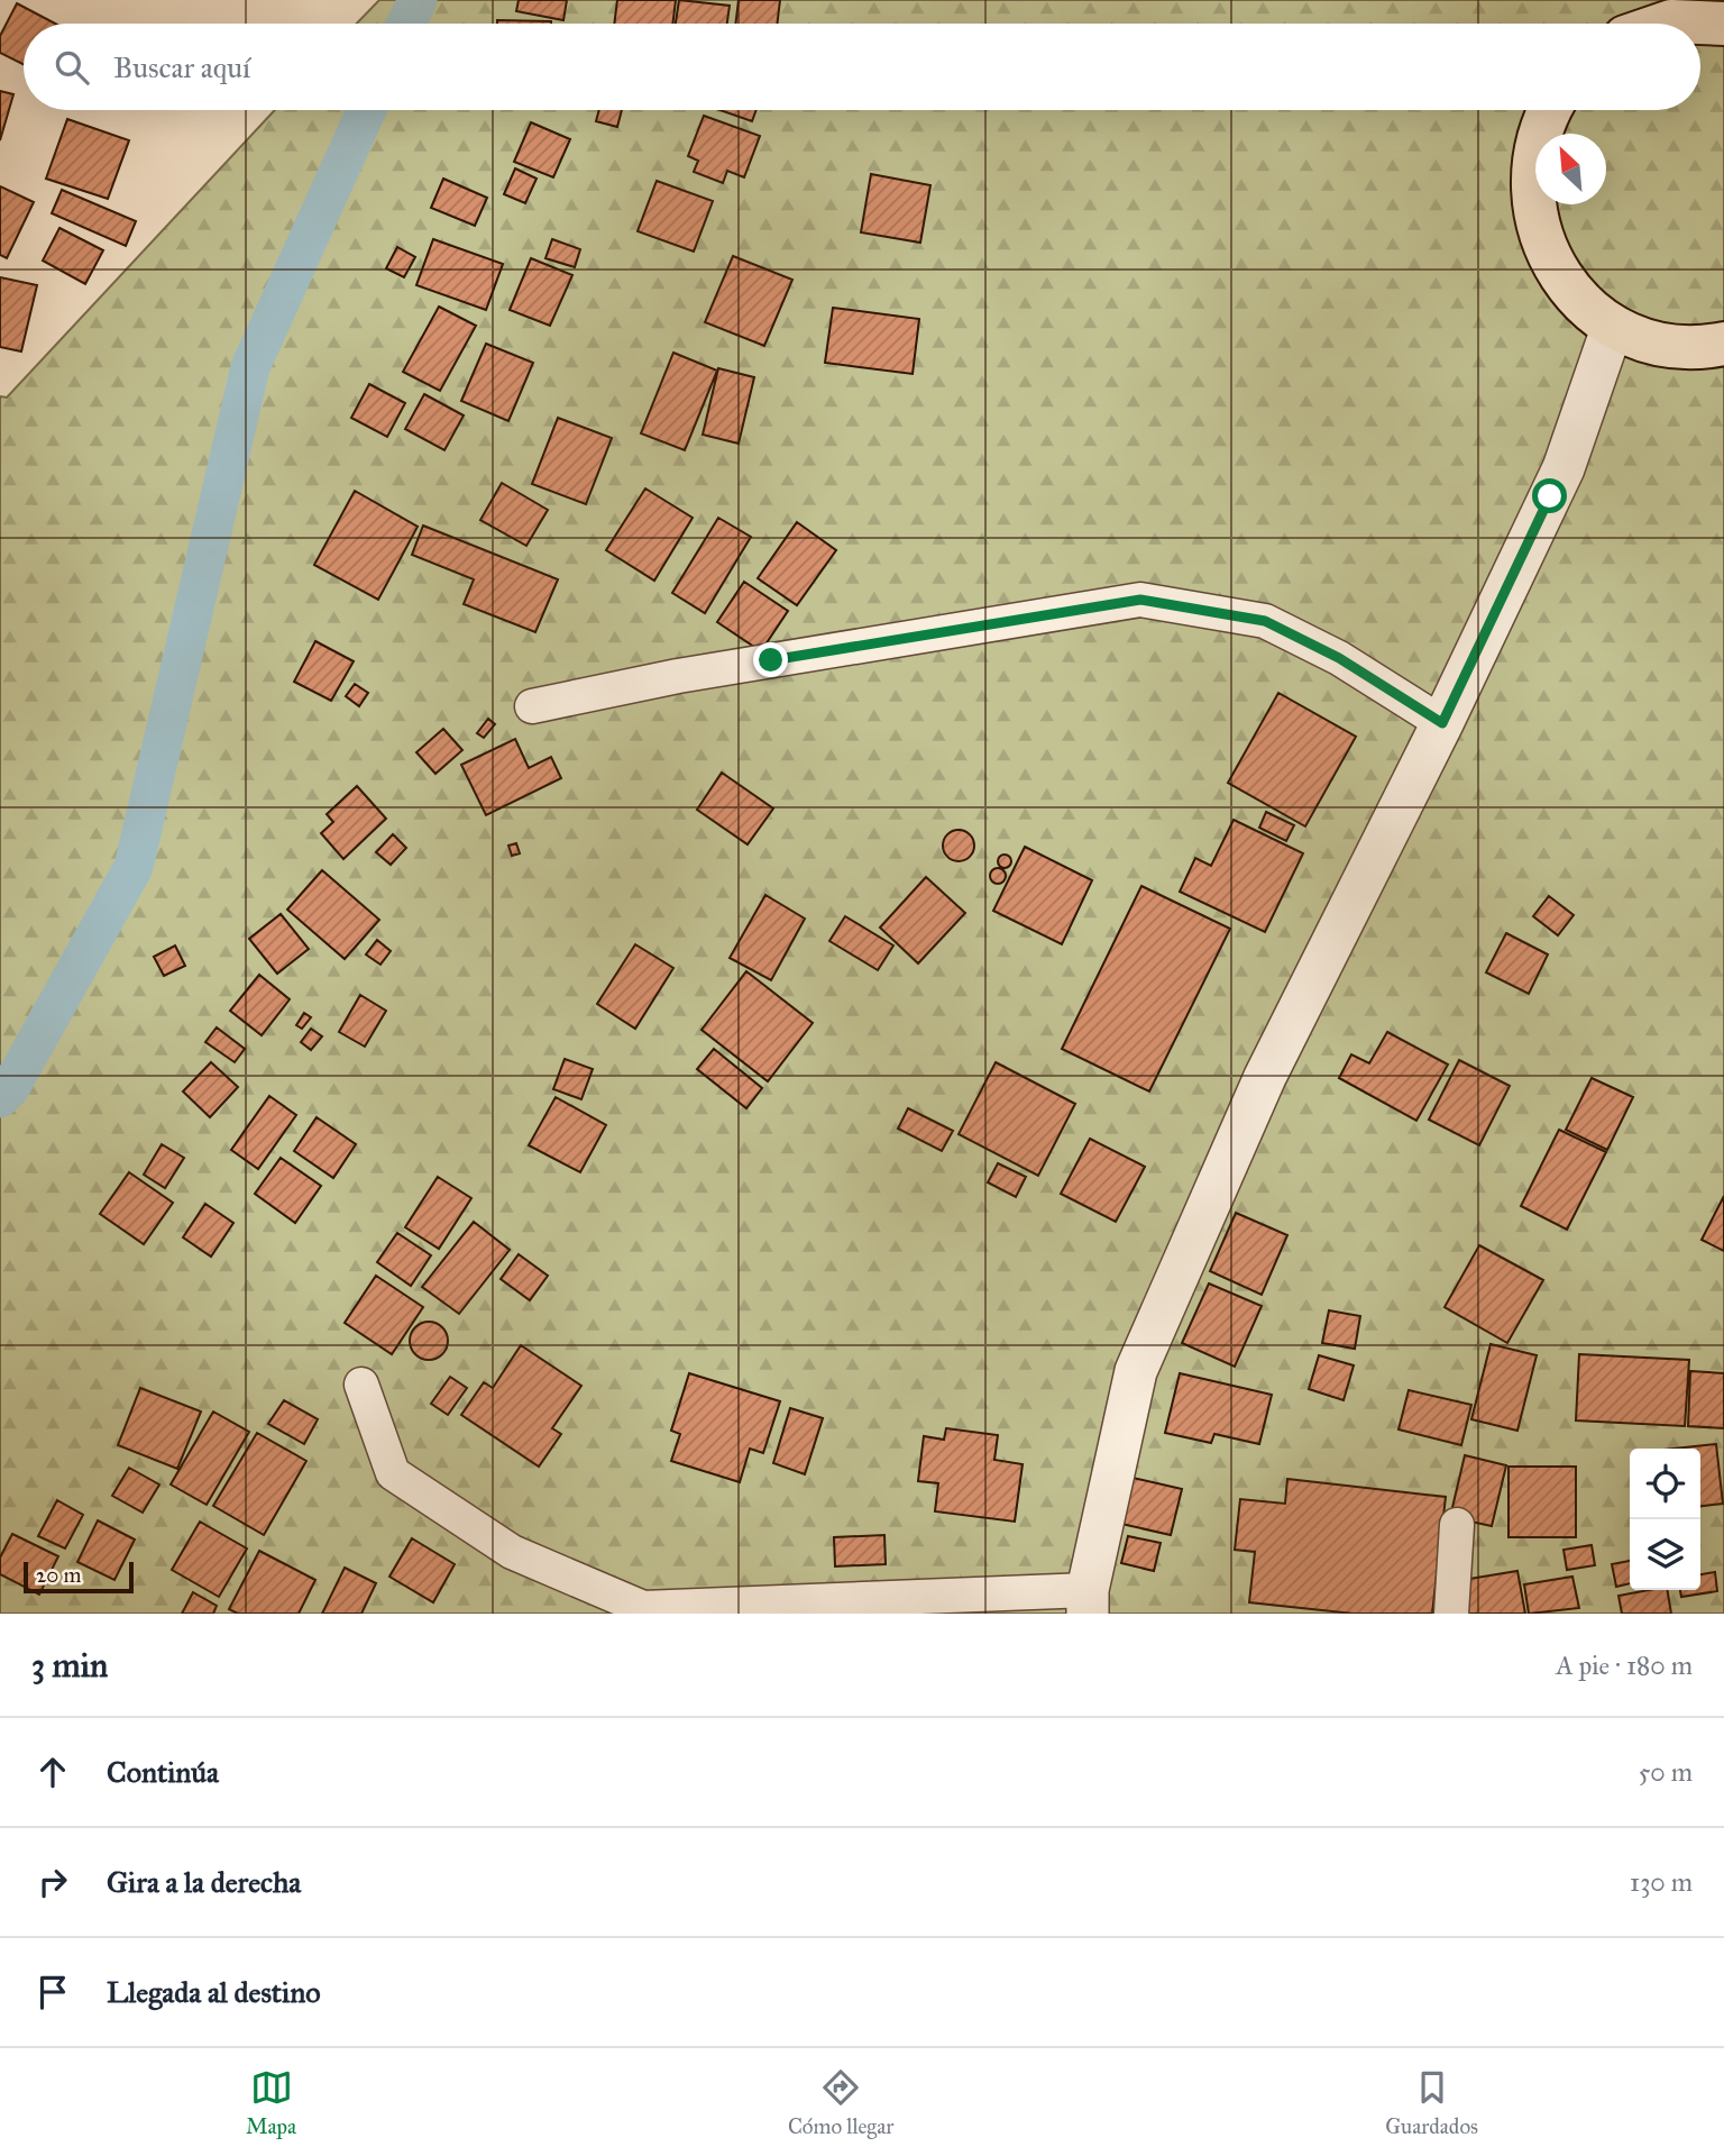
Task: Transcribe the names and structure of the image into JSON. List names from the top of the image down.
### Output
{
  "scale_bar": "20 m",
  "north": "top left",
  "page": {
    "search": "Buscar aquí",
    "scale": "20 m",
    "heading": ["3 min", "A pie · 180 m"],
    "list": [
      ["Continúa", "50 m"],
      ["Gira a la derecha", "130 m"],
      "Llegada al destino"
    ],
    "nav": ["Mapa", "Cómo llegar", "Guardados"]
  }
}
